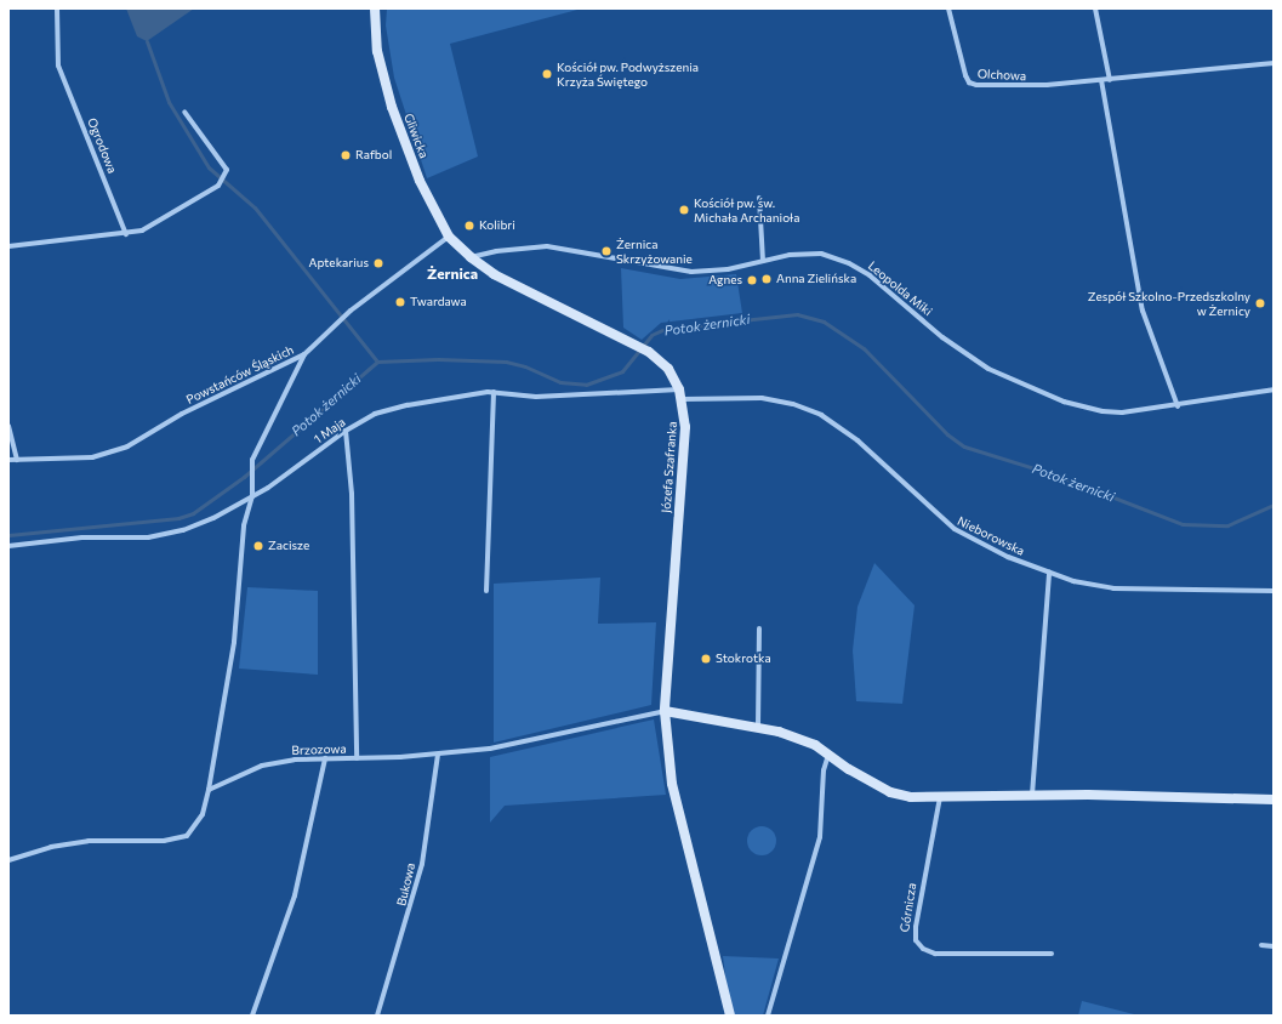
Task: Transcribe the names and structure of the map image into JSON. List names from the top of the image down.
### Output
{
  "streets": {
    "street": [
      "Olchowa",
      "Gliwicka",
      "Ogrodowa",
      "Leopolda Miki",
      "Powstańców Śląskich",
      "1 Maja",
      "Józefa Szafranka",
      "Nieborowska",
      "Brzozowa",
      "Bukowa",
      "Górnicza"
    ]
  },
  "crossings": [
    ["Gliwicka", "Leopolda Miki"],
    ["Gliwicka", "Powstańców Śląskich"],
    ["Gliwicka", "Józefa Szafranka"],
    ["Leopolda Miki", "Józefa Szafranka"],
    ["1 Maja", "Józefa Szafranka"],
    ["Józefa Szafranka", "Nieborowska"],
    ["Józefa Szafranka", "Brzozowa"],
    ["Brzozowa", "Bukowa"]
  ],
  "districts": ["Żernica"],
  "water": ["Potok żernicki"],
  "places": [
    "Kościół pw. Podwyższenia Krzyża Świętego",
    "Rafbol",
    "Kościół pw. św. Michała Archanioła",
    "Kolibri",
    "Żernica Skrzyżowanie",
    "Aptekarius",
    "Anna Zielińska",
    "Agnes",
    "Twardawa",
    "Zespół Szkolno-Przedszkolny w Żernicy",
    "Zacisze",
    "Stokrotka"
  ]
}
